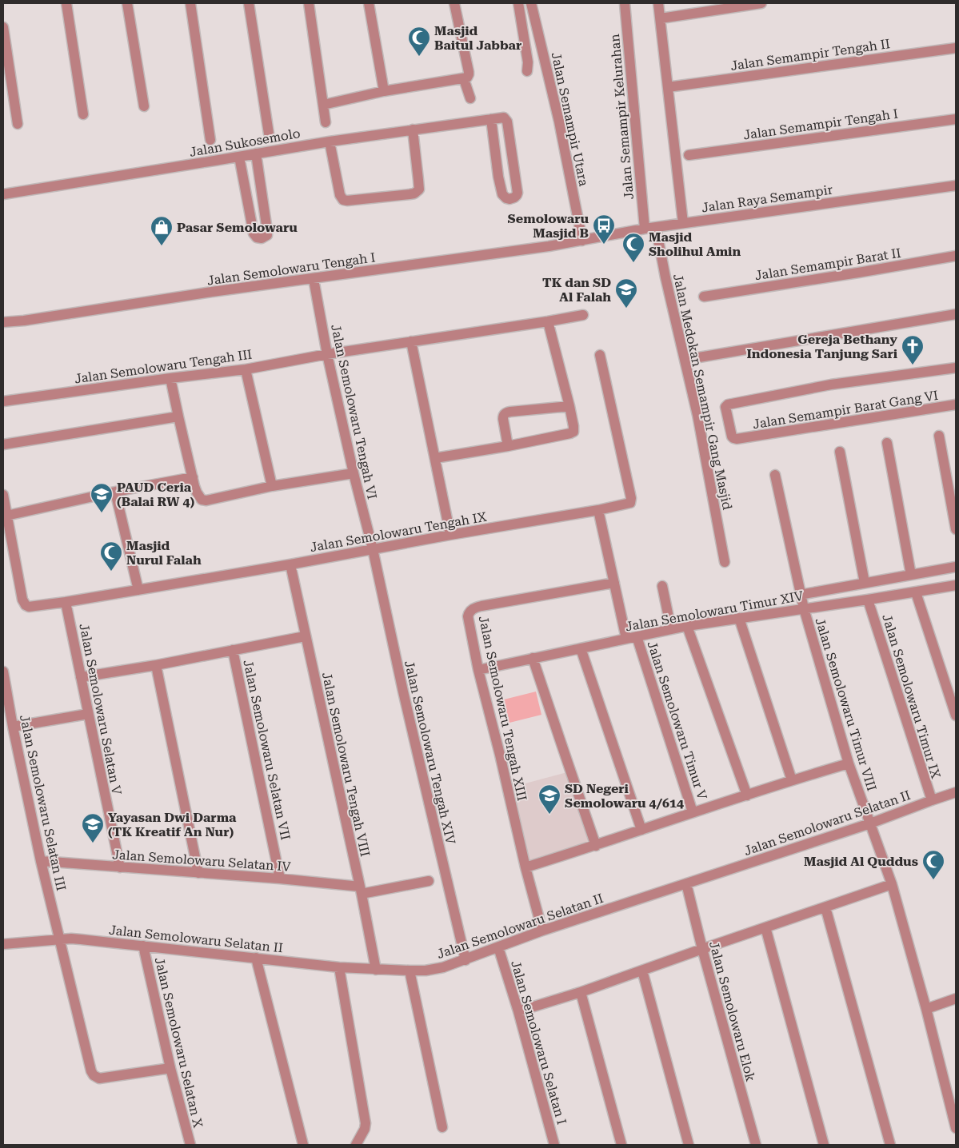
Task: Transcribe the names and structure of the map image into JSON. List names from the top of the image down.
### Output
{
  "streets": {
    "street": [
      "Jalan Semampir Tengah II",
      "Jalan Semampir Kelurahan",
      "Jalan Semampir Utara",
      "Jalan Semampir Tengah I",
      "Jalan Sukosemolo",
      "Jalan Raya Semampir",
      "Jalan Semampir Barat II",
      "Jalan Semolowaru Tengah I",
      "Jalan Semolowaru Tengah III",
      "Jalan Medokan Semampir Gang Masjid",
      "Jalan Semampir Barat Gang VI",
      "Jalan Semolowaru Tengah VI",
      "Jalan Semolowaru Tengah IX",
      "Jalan Semolowaru Timur XIV",
      "Jalan Semolowaru Timur IX",
      "Jalan Semolowaru Timur VIII",
      "Jalan Semolowaru Tengah XIII",
      "Jalan Semolowaru Selatan V",
      "Jalan Semolowaru Timur V",
      "Jalan Semolowaru Selatan VII",
      "Jalan Semolowaru Tengah XIV",
      "Jalan Semolowaru Tengah VIII",
      "Jalan Semolowaru Selatan III",
      "Jalan Semolowaru Selatan II",
      "Jalan Semolowaru Selatan IV",
      "Jalan Semolowaru Elok",
      "Jalan Semolowaru Selatan X",
      "Jalan Semolowaru Selatan I"
    ]
  },
  "crossings": [
    ["Jalan Semampir Kelurahan", "Jalan Raya Semampir"],
    ["Jalan Semampir Utara", "Jalan Raya Semampir"],
    ["Jalan Semampir Utara", "Jalan Semolowaru Tengah I"],
    ["Jalan Raya Semampir", "Jalan Semolowaru Tengah I"],
    ["Jalan Raya Semampir", "Jalan Medokan Semampir Gang Masjid"],
    ["Jalan Semolowaru Tengah I", "Jalan Semolowaru Tengah VI"],
    ["Jalan Semolowaru Tengah III", "Jalan Semolowaru Tengah VI"],
    ["Jalan Semolowaru Tengah VI", "Jalan Semolowaru Tengah IX"],
    ["Jalan Semolowaru Tengah VI", "Jalan Semolowaru Tengah XIV"],
    ["Jalan Semolowaru Tengah IX", "Jalan Semolowaru Selatan V"],
    ["Jalan Semolowaru Tengah IX", "Jalan Semolowaru Timur V"],
    ["Jalan Semolowaru Tengah IX", "Jalan Semolowaru Tengah XIV"],
    ["Jalan Semolowaru Tengah IX", "Jalan Semolowaru Tengah VIII"],
    ["Jalan Semolowaru Timur XIV", "Jalan Semolowaru Timur IX"],
    ["Jalan Semolowaru Timur XIV", "Jalan Semolowaru Timur VIII"],
    ["Jalan Semolowaru Timur XIV", "Jalan Semolowaru Tengah XIII"],
    ["Jalan Semolowaru Timur XIV", "Jalan Semolowaru Timur V"],
    ["Jalan Semolowaru Timur IX", "Jalan Semolowaru Selatan II"],
    ["Jalan Semolowaru Timur VIII", "Jalan Semolowaru Selatan II"],
    ["Jalan Semolowaru Tengah XIII", "Jalan Semolowaru Timur V"],
    ["Jalan Semolowaru Tengah XIII", "Jalan Semolowaru Selatan II"],
    ["Jalan Semolowaru Selatan V", "Jalan Semolowaru Selatan IV"],
    ["Jalan Semolowaru Selatan VII", "Jalan Semolowaru Selatan IV"],
    ["Jalan Semolowaru Tengah XIV", "Jalan Semolowaru Selatan II"],
    ["Jalan Semolowaru Tengah VIII", "Jalan Semolowaru Selatan II"],
    ["Jalan Semolowaru Tengah VIII", "Jalan Semolowaru Selatan IV"],
    ["Jalan Semolowaru Selatan III", "Jalan Semolowaru Selatan II"],
    ["Jalan Semolowaru Selatan III", "Jalan Semolowaru Selatan IV"],
    ["Jalan Semolowaru Selatan III", "Jalan Semolowaru Selatan X"],
    ["Jalan Semolowaru Selatan II", "Jalan Semolowaru Elok"],
    ["Jalan Semolowaru Selatan II", "Jalan Semolowaru Selatan X"],
    ["Jalan Semolowaru Selatan II", "Jalan Semolowaru Selatan I"]
  ],
  "places": {
    "mosque": [
      "Masjid Baitul Jabbar",
      "Masjid Sholihul Amin",
      "Masjid Nurul Falah",
      "Masjid Al Quddus"
    ],
    "bus stop": ["Semolowaru Masjid B"],
    "shop": ["Pasar Semolowaru"],
    "school or university": [
      "TK dan SD Al Falah",
      "PAUD Ceria (Balai RW 4)",
      "SD Negeri Semolowaru 4/614",
      "Yayasan Dwi Darma (TK Kreatif An Nur)"
    ],
    "church": ["Gereja Bethany Indonesia Tanjung Sari"]
  }
}
